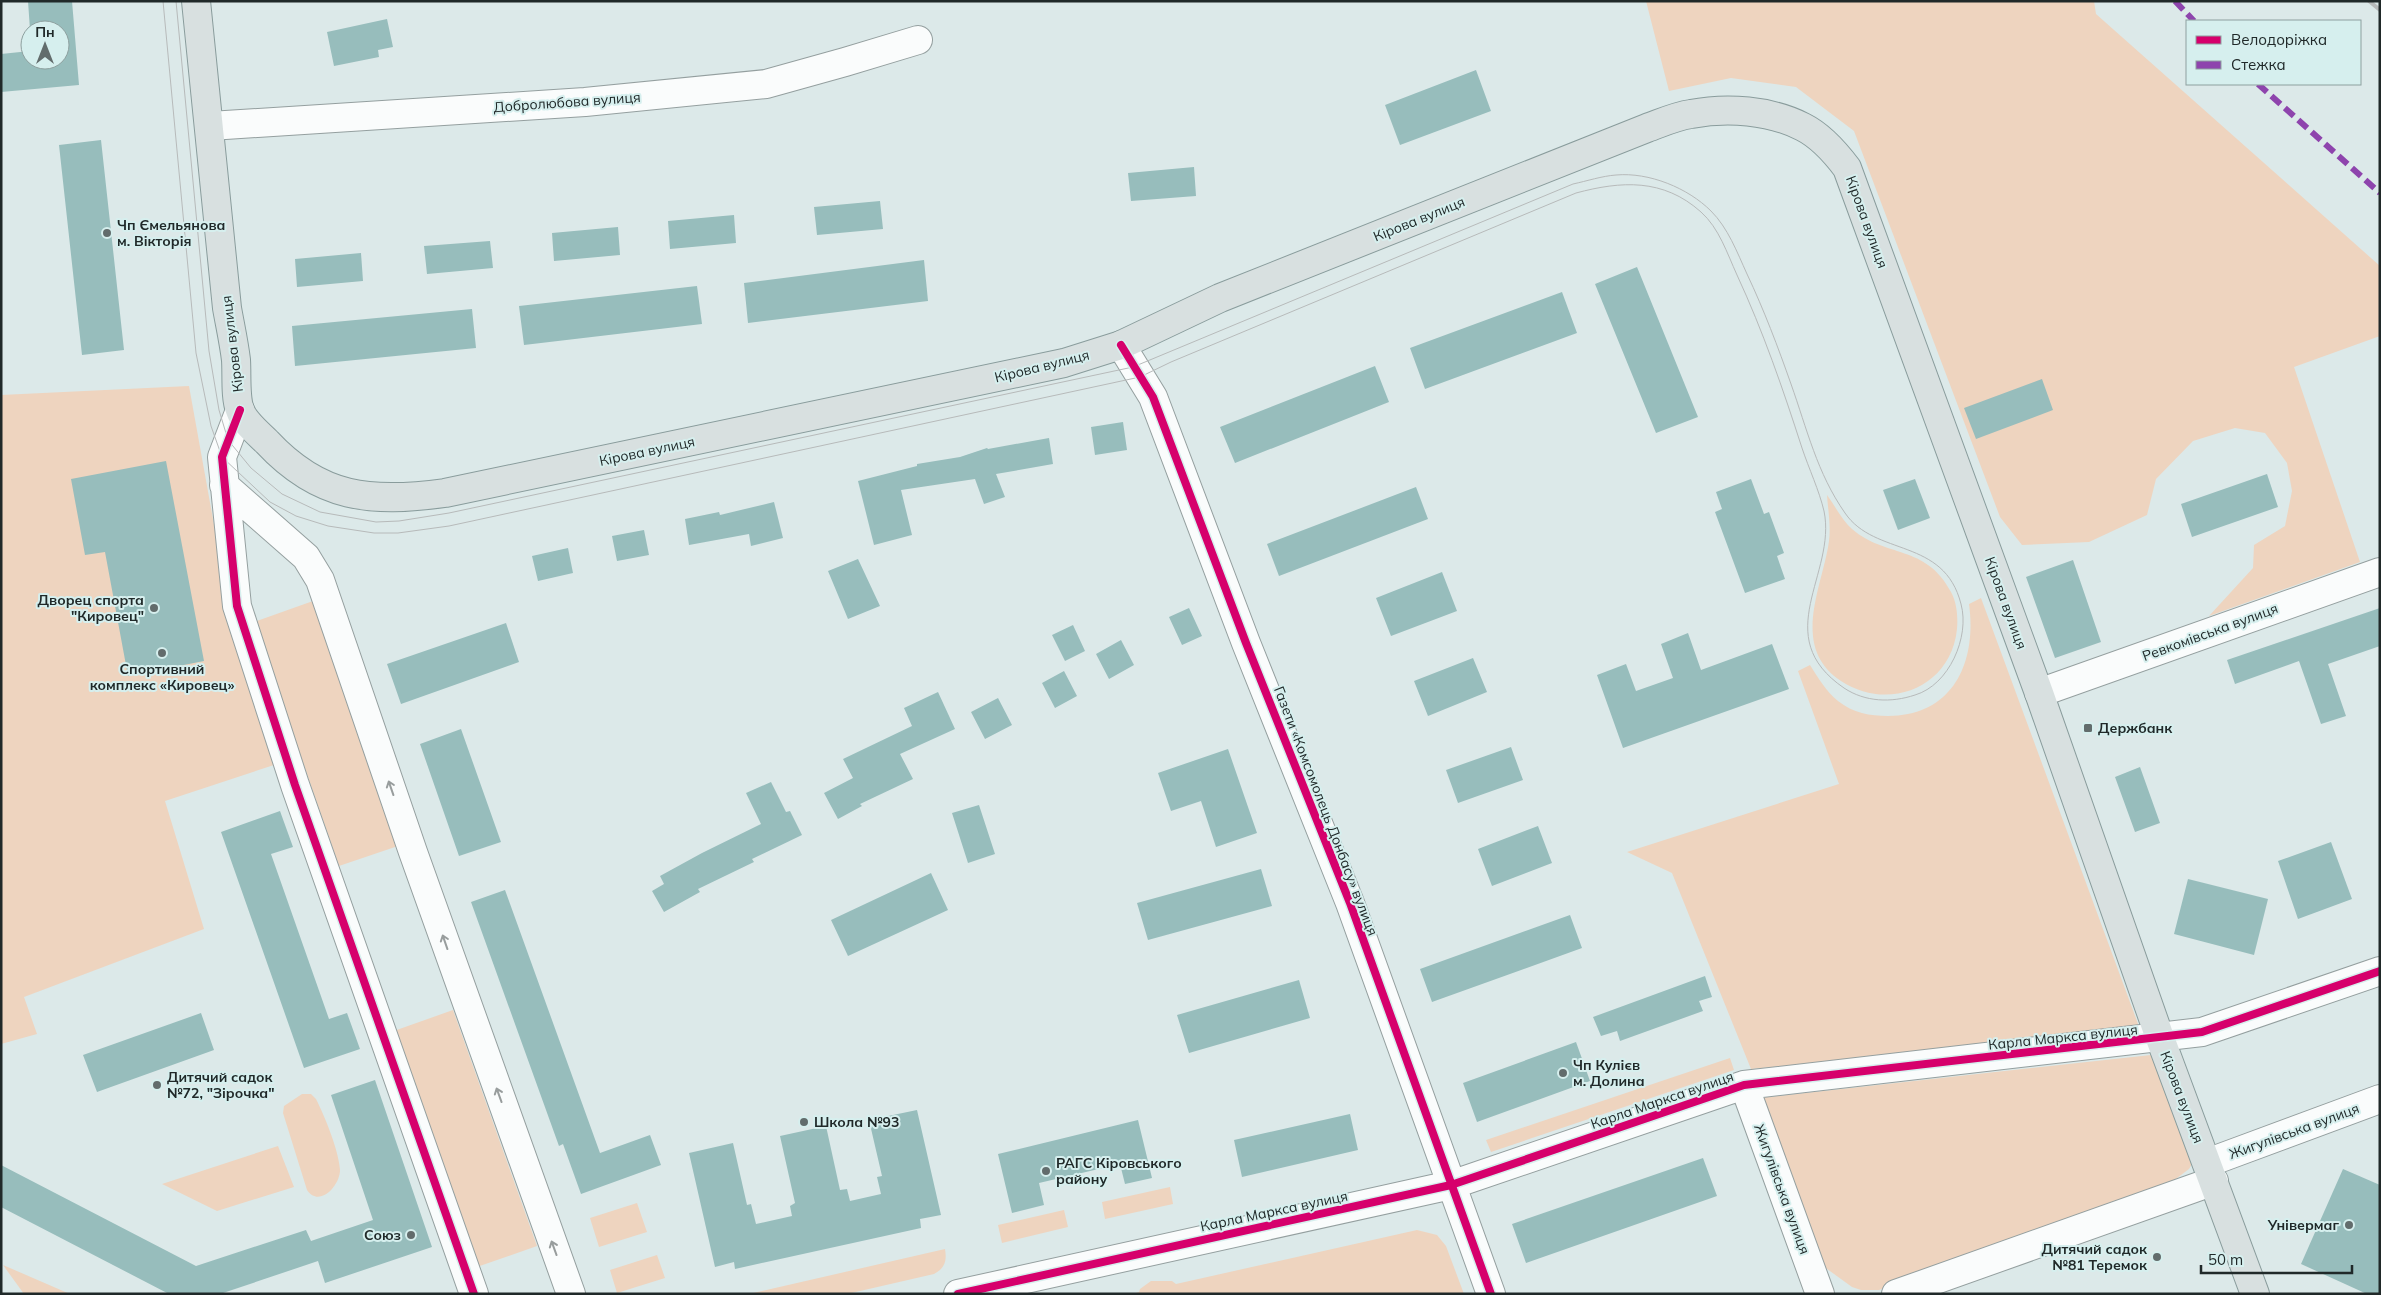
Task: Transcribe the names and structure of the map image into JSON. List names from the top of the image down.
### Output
{
  "streets": {
    "main road": ["Кірова вулиця"],
    "street": [
      "Добролюбова вулиця",
      "Ревкомівська вулиця",
      "Газети «Комсомолець Донбасу» вулиця",
      "Карла Маркса вулиця",
      "Жигулівська вулиця"
    ]
  },
  "crossings": [
    ["Добролюбова вулиця", "Кірова вулиця"],
    ["Кірова вулиця", "Ревкомівська вулиця"],
    ["Кірова вулиця", "Газети «Комсомолець Донбасу» вулиця"],
    ["Кірова вулиця", "Карла Маркса вулиця"],
    ["Кірова вулиця", "Жигулівська вулиця"],
    ["Газети «Комсомолець Донбасу» вулиця", "Карла Маркса вулиця"],
    ["Карла Маркса вулиця", "Жигулівська вулиця"]
  ],
  "places": {
    "other": [
      "Чп Ємельянова м. Вікторія",
      "Дворец спорта \"Кировец\"",
      "Cпортивний комплекс «Кировец»",
      "Чп Кулієв м. Долина",
      "Дитячий садок №72, \"Зірочка\"",
      "Школа №93",
      "РАГС Кіровського району",
      "Універмаг",
      "Союз",
      "Дитячий садок №81 Теремок"
    ],
    "transit": ["Держбанк"]
  },
  "legend": ["Велодоріжка", "Стежка"],
  "scale_bar": "50 m",
  "north": "top"
}
